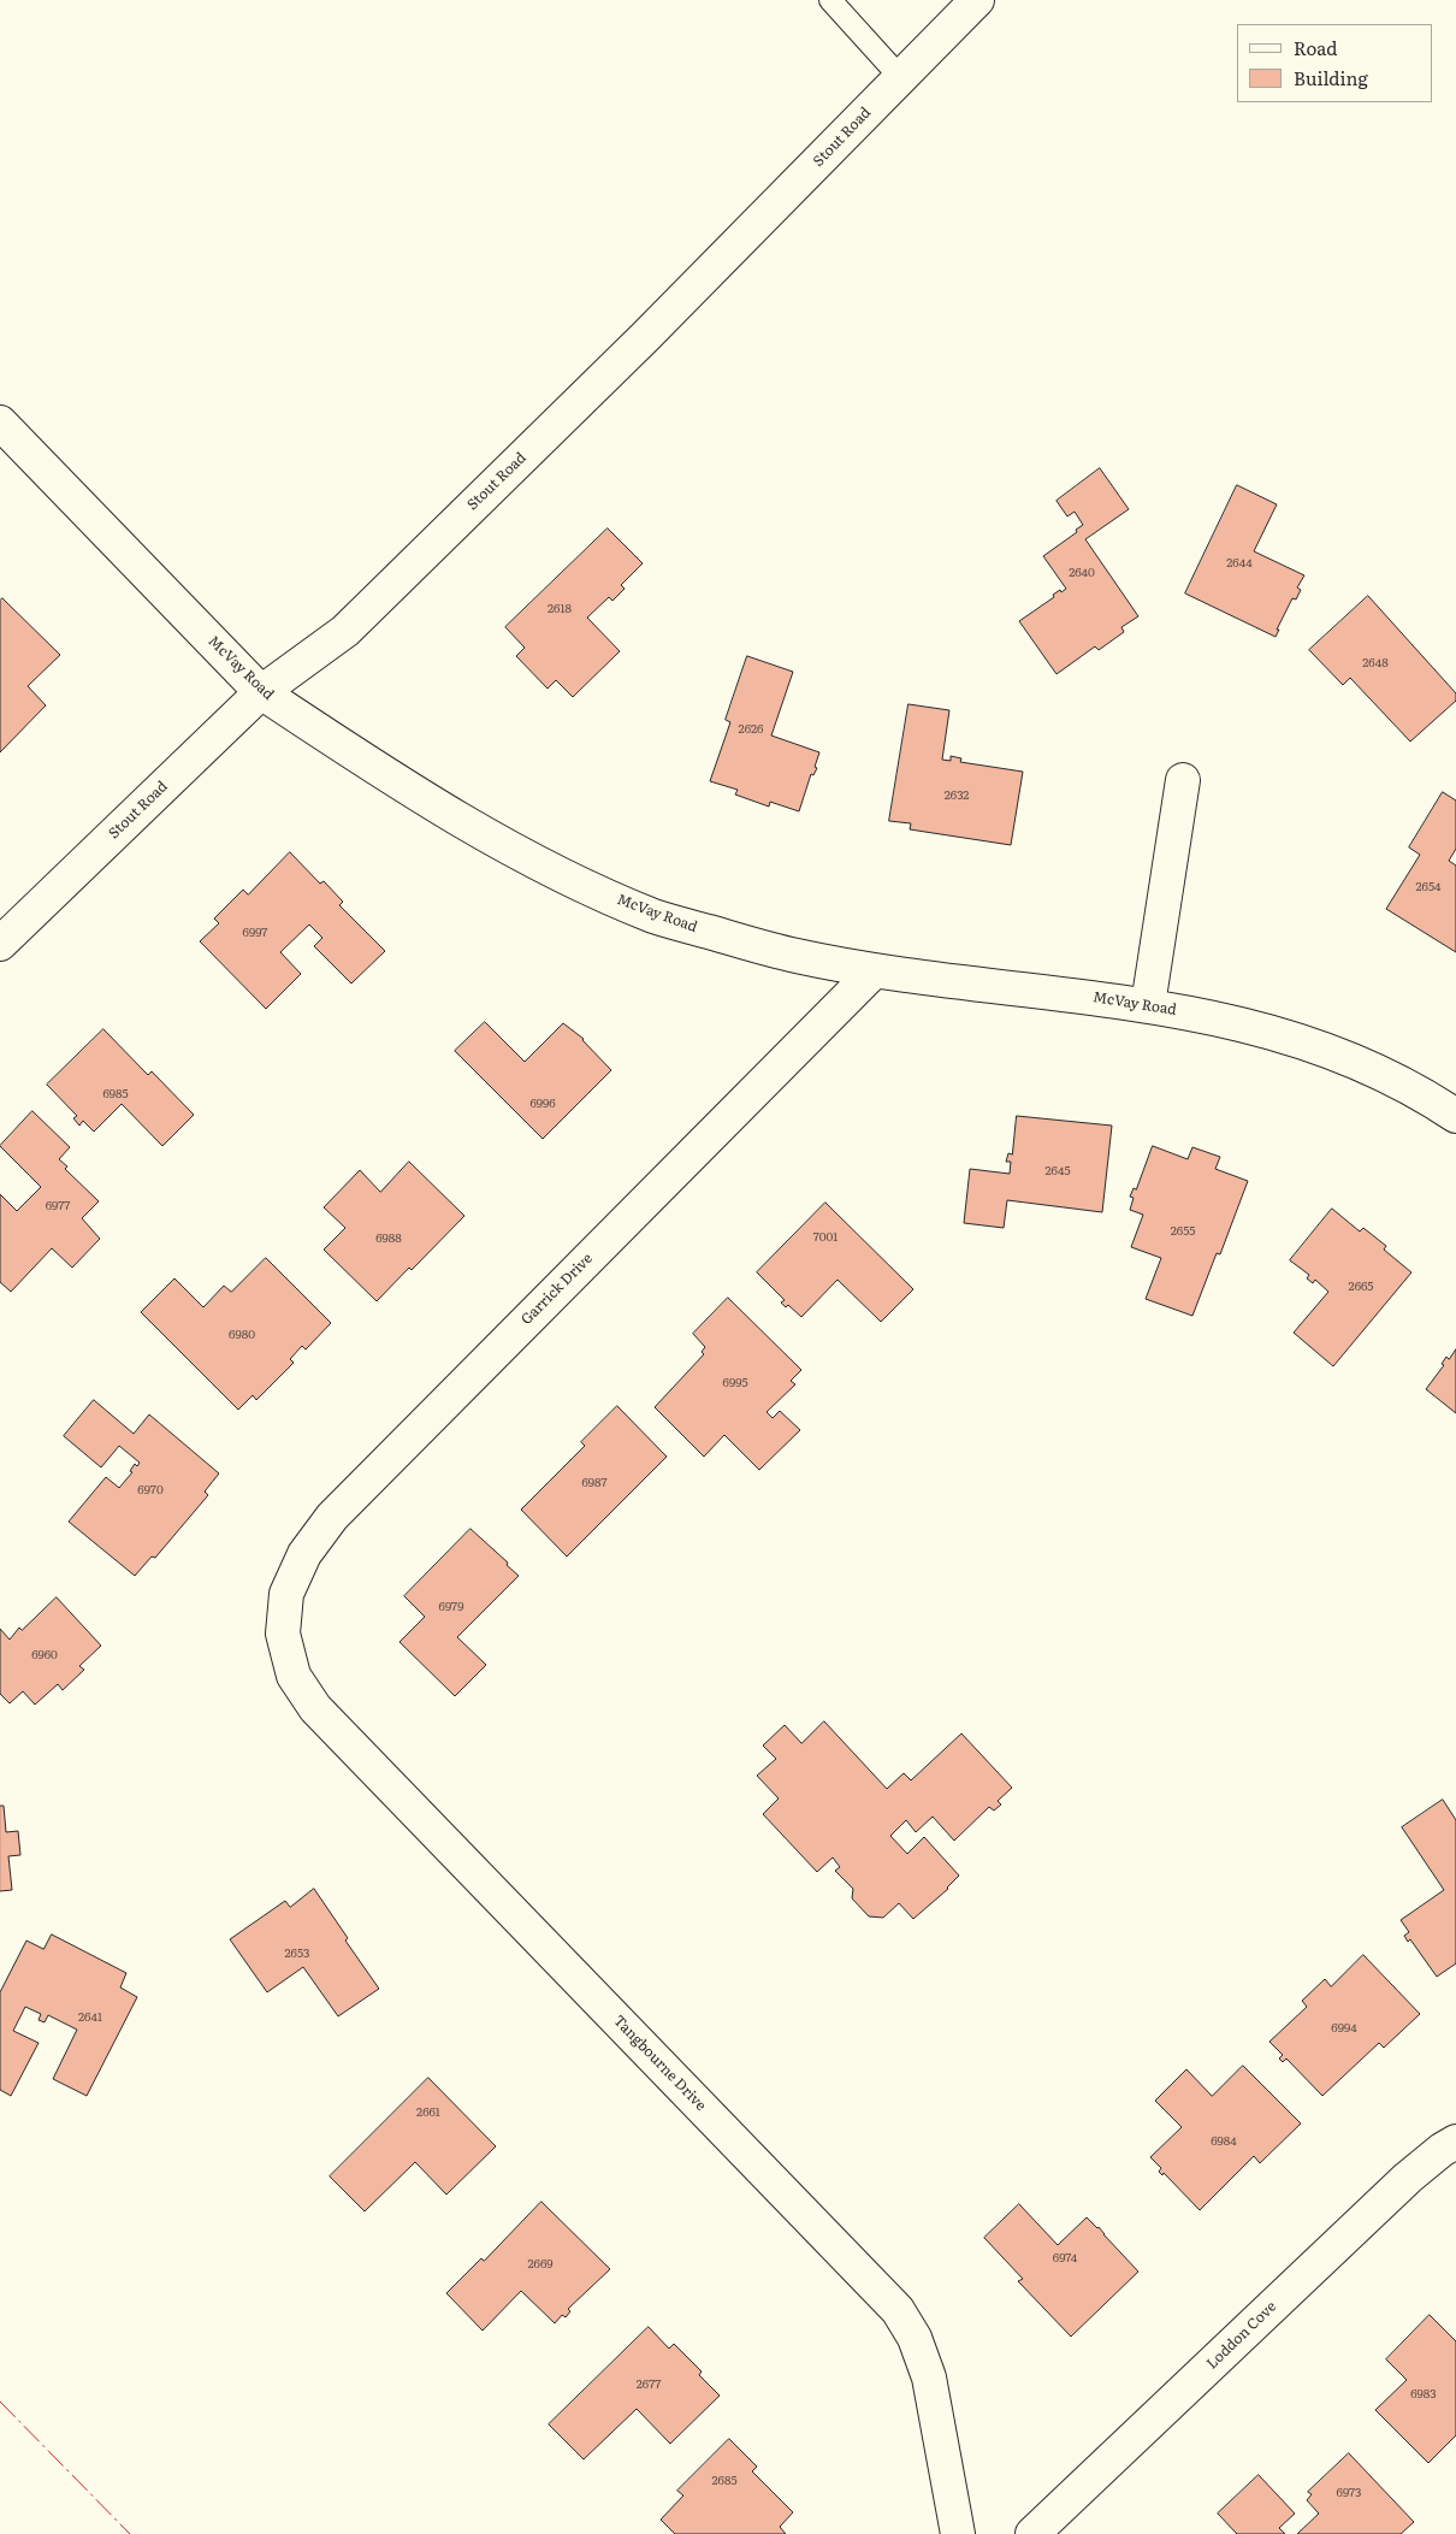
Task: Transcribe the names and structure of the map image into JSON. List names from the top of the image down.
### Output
{
  "streets": {
    "street": [
      "Stout Road",
      "McVay Road",
      "Garrick Drive",
      "Tangbourne Drive",
      "Loddon Cove"
    ]
  },
  "crossings": [
    ["Stout Road", "McVay Road"],
    ["McVay Road", "Garrick Drive"],
    ["Garrick Drive", "Tangbourne Drive"]
  ],
  "house_numbers": [
    "2644",
    "2640",
    "2618",
    "2648",
    "2626",
    "2632",
    "2654",
    "6997",
    "6985",
    "6996",
    "2645",
    "6977",
    "2655",
    "7001",
    "6988",
    "2665",
    "6980",
    "6995",
    "6987",
    "6970",
    "6979",
    "6960",
    "2653",
    "2641",
    "6994",
    "2661",
    "6984",
    "6974",
    "2669",
    "2677",
    "6983",
    "2685",
    "6973"
  ],
  "legend": ["Road", "Building"]
}
